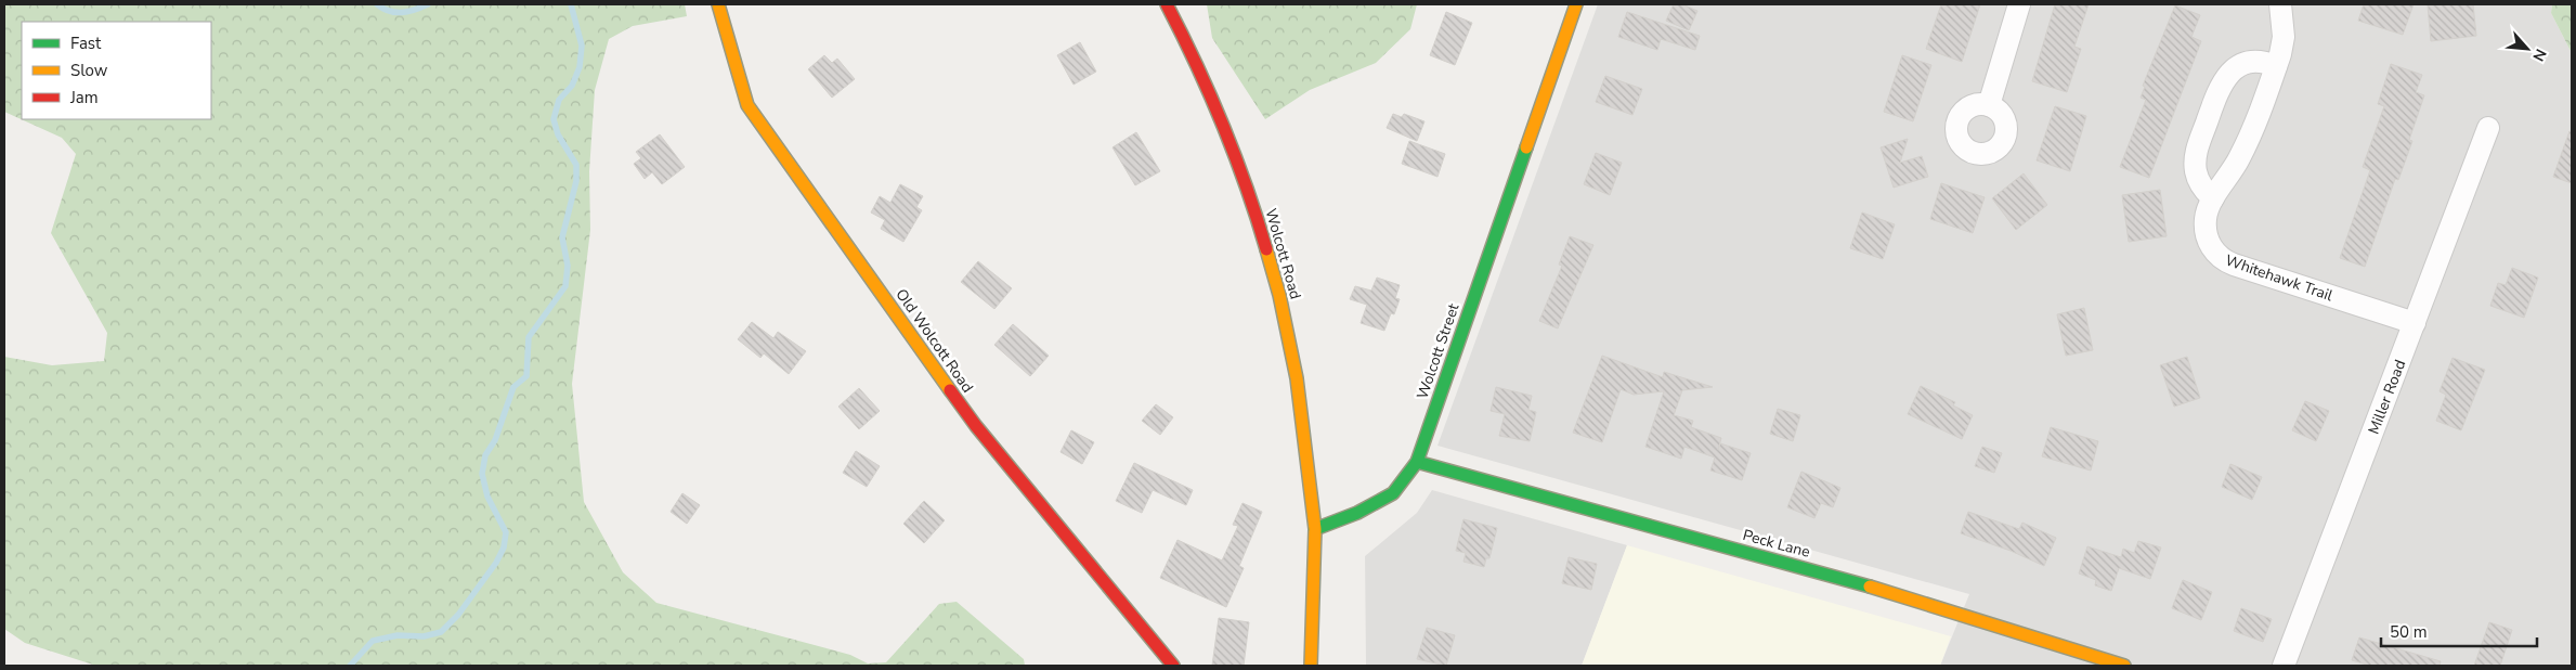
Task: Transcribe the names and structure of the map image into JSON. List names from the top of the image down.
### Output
{
  "streets": {
    "street": [
      "Wolcott Road",
      "Whitehawk Trail",
      "Old Wolcott Road",
      "Wolcott Street",
      "Miller Road",
      "Peck Lane"
    ]
  },
  "crossings": [
    ["Wolcott Road", "Wolcott Street"],
    ["Whitehawk Trail", "Miller Road"],
    ["Wolcott Street", "Peck Lane"]
  ],
  "legend": ["Fast", "Slow", "Jam"],
  "scale_bar": "50 m",
  "north": "bottom right"
}
